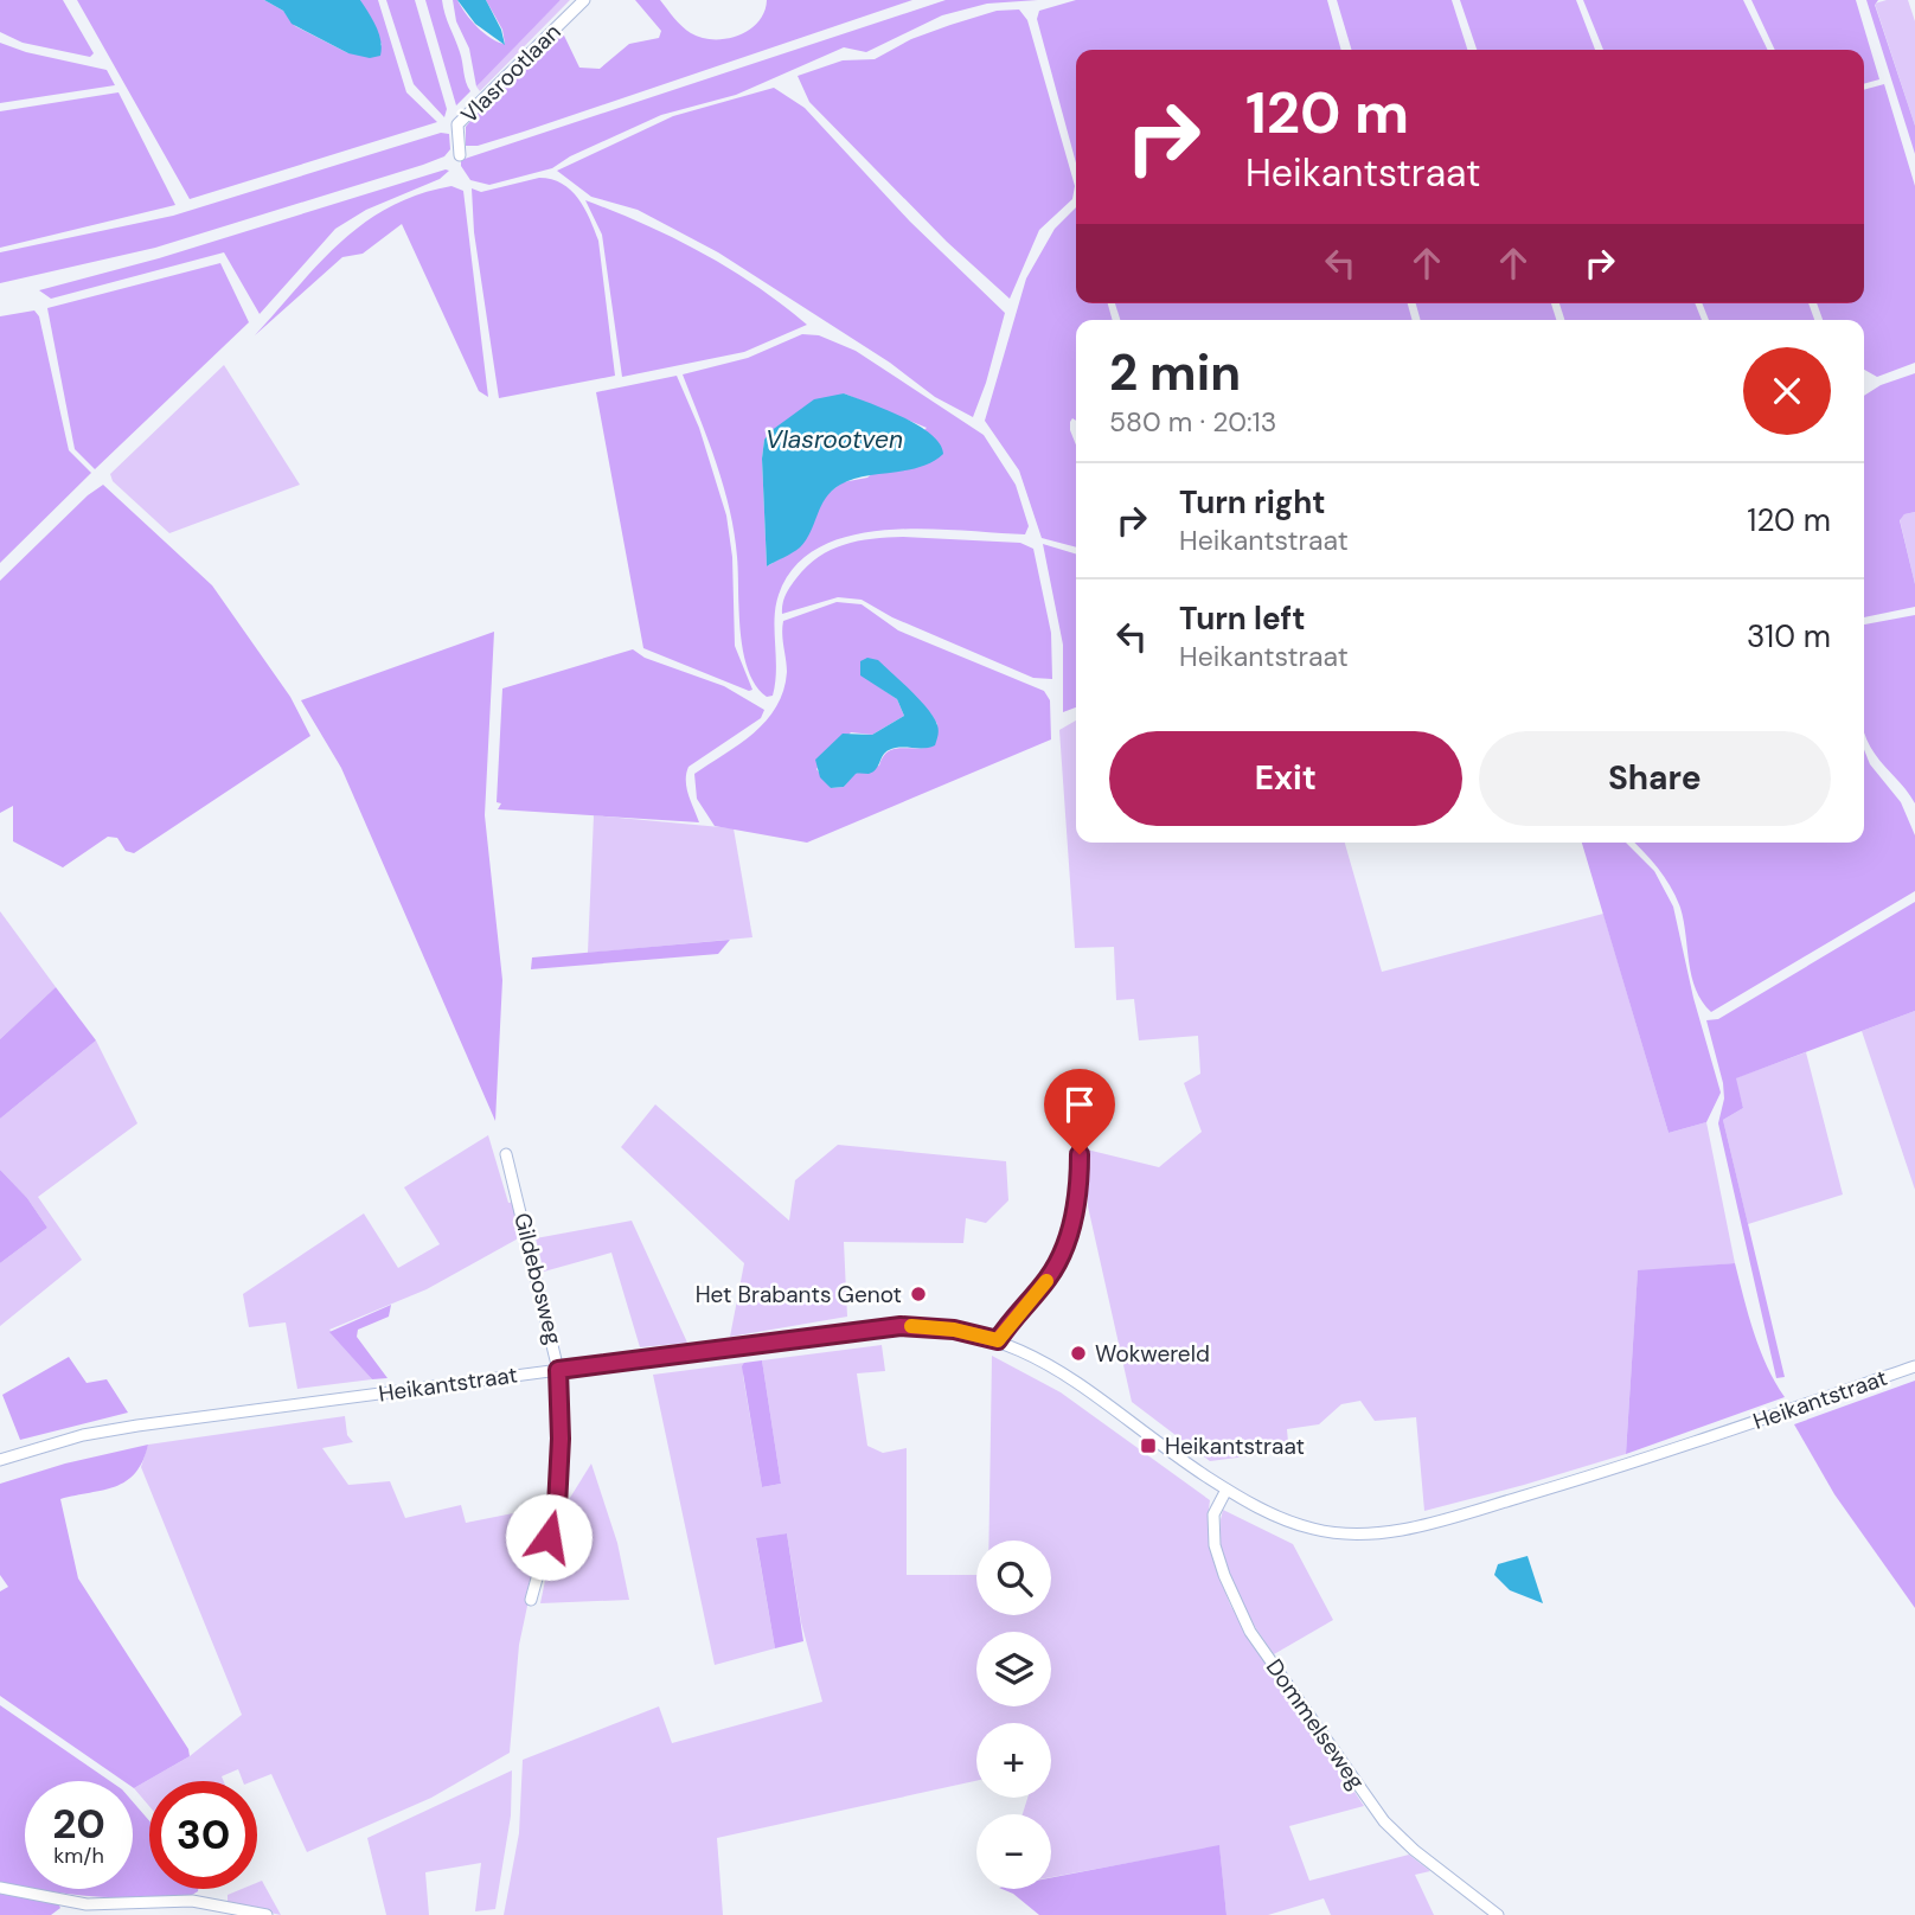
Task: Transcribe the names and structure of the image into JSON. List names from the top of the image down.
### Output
{
  "streets": {
    "street": [
      "Vlasrootlaan",
      "Gildebosweg",
      "Heikantstraat",
      "Dommelseweg"
    ]
  },
  "crossings": [
    ["Gildebosweg", "Heikantstraat"],
    ["Heikantstraat", "Dommelseweg"]
  ],
  "water": ["Vlasrootven"],
  "places": {
    "other": ["Het Brabants Genot", "Wokwereld"],
    "transit": ["Heikantstraat"]
  },
  "page": {
    "turn": ["120 m", "Heikantstraat"],
    "heading": ["2 min", "580 m · 20:13"],
    "list": [
      {
        "name": "Turn right",
        "note": "Heikantstraat",
        "value": "120 m"
      },
      {
        "name": "Turn left",
        "note": "Heikantstraat",
        "value": "310 m"
      }
    ],
    "buttons": ["Exit", "Share"],
    "map_buttons": ["+", "−"],
    "speed": "20 km/h",
    "limit": "30"
  }
}
